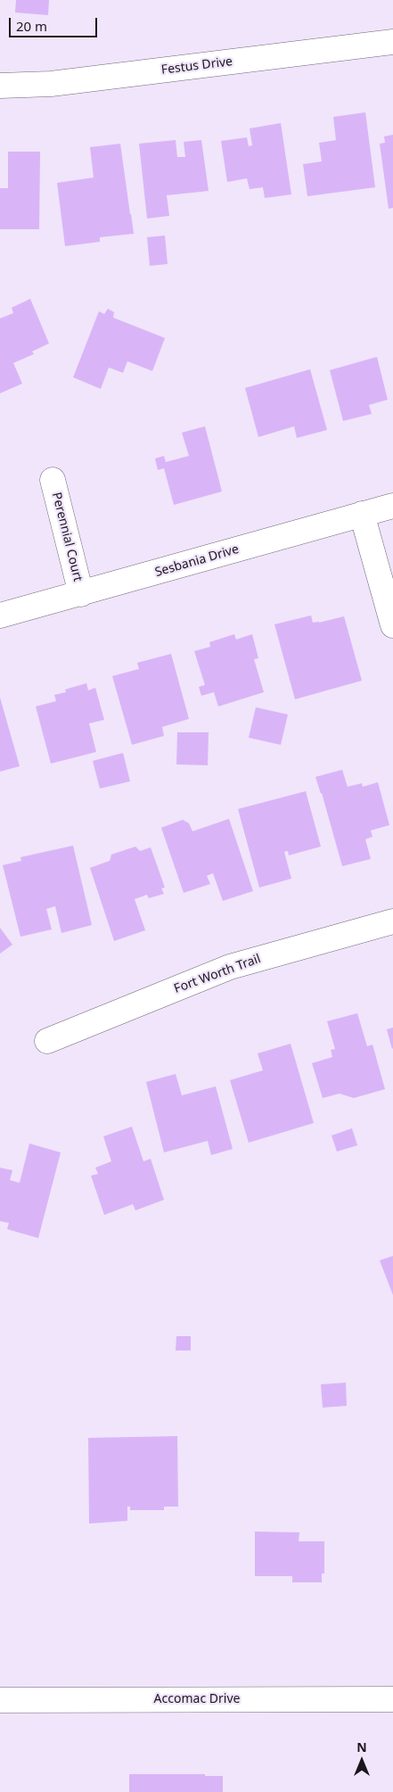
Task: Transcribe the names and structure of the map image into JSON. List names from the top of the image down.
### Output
{
  "streets": {
    "street": [
      "Festus Drive",
      "Perennial Court",
      "Sesbania Drive",
      "Fort Worth Trail",
      "Accomac Drive"
    ]
  },
  "crossings": [
    ["Perennial Court", "Sesbania Drive"]
  ],
  "scale_bar": "20 m",
  "north": "top"
}
